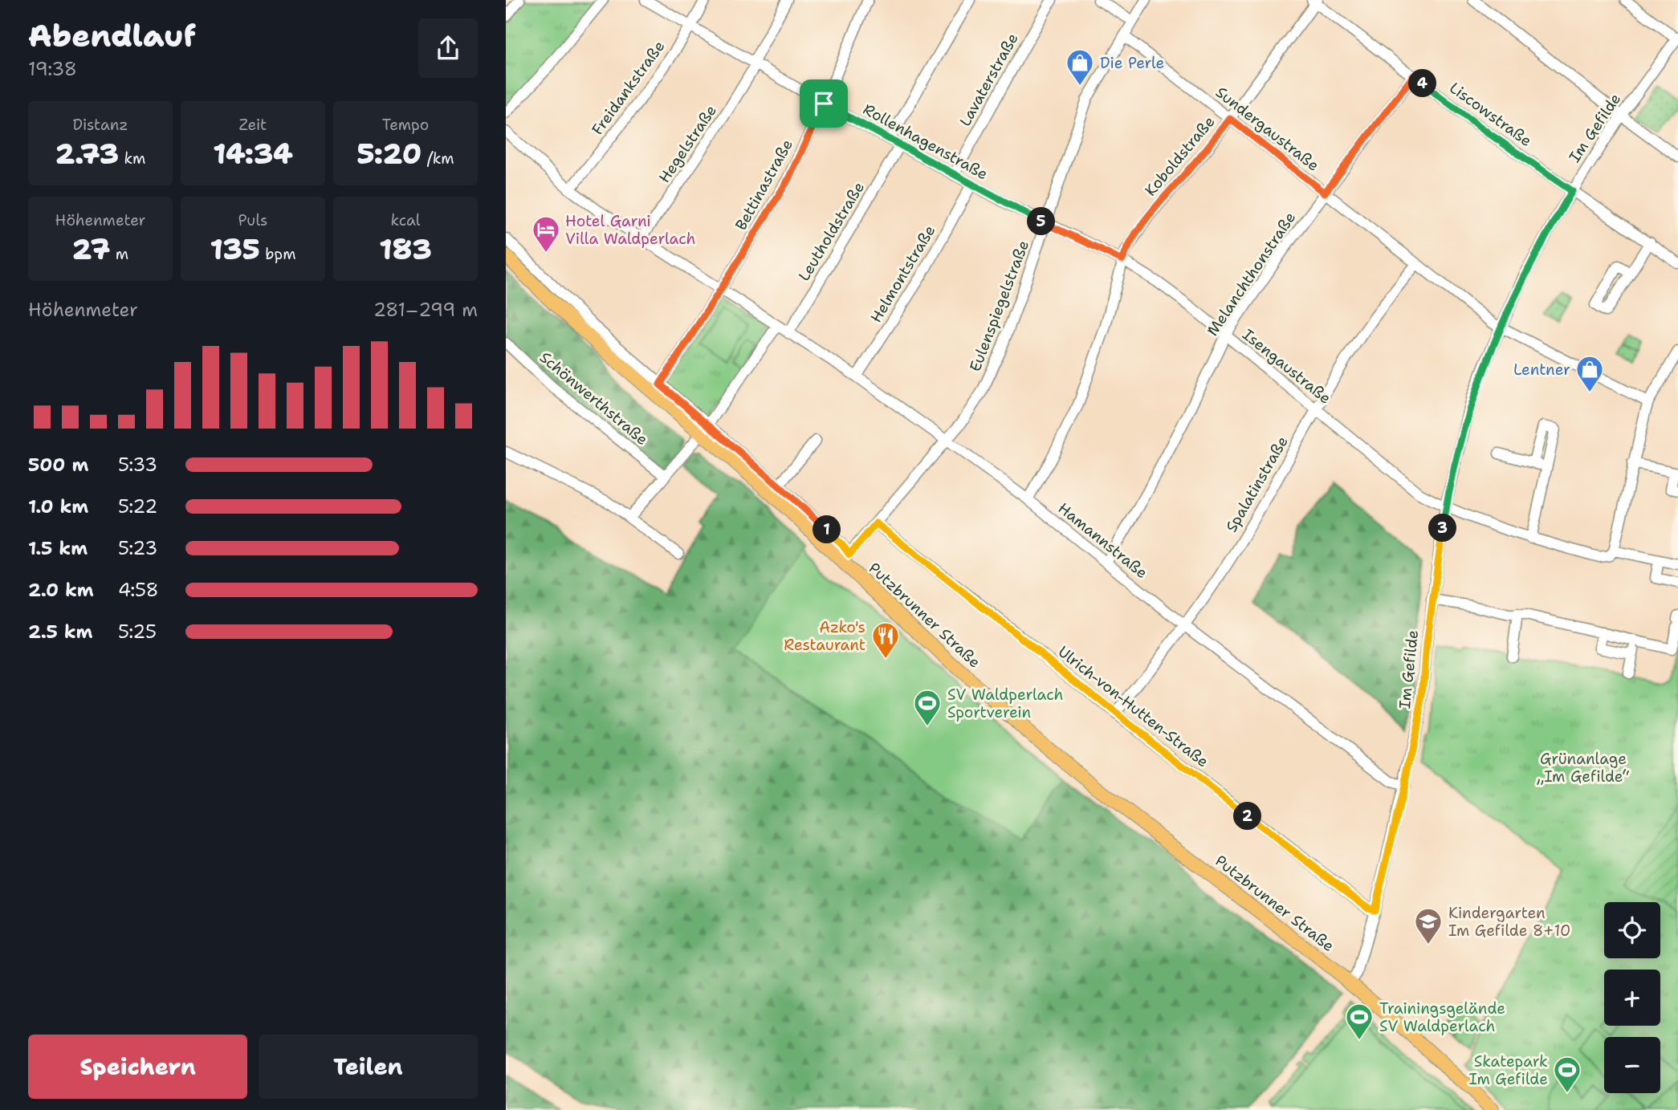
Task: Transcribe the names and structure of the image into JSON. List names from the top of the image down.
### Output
{
  "streets": {
    "main road": ["Putzbrunner Straße"],
    "street": [
      "Lavaterstraße",
      "Freidankstraße",
      "Liscowstraße",
      "Im Gefilde",
      "Sundergaustraße",
      "Rollenhagenstraße",
      "Hegelstraße",
      "Koboldstraße",
      "Bettinastraße",
      "Leutholdstraße",
      "Helmontstraße",
      "Melanchthonstraße",
      "Eulenspiegelstraße",
      "Isengaustraße",
      "Schönwerthstraße",
      "Spalatinstraße",
      "Hamannstraße",
      "Ulrich-von-Hutten-Straße"
    ]
  },
  "crossings": [
    ["Lavaterstraße", "Rollenhagenstraße"],
    ["Freidankstraße", "Rollenhagenstraße"],
    ["Freidankstraße", "Hamannstraße"],
    ["Liscowstraße", "Im Gefilde"],
    ["Liscowstraße", "Koboldstraße"],
    ["Liscowstraße", "Melanchthonstraße"],
    ["Im Gefilde", "Sundergaustraße"],
    ["Im Gefilde", "Isengaustraße"],
    ["Im Gefilde", "Hamannstraße"],
    ["Im Gefilde", "Putzbrunner Straße"],
    ["Im Gefilde", "Ulrich-von-Hutten-Straße"],
    ["Sundergaustraße", "Koboldstraße"],
    ["Sundergaustraße", "Melanchthonstraße"],
    ["Sundergaustraße", "Eulenspiegelstraße"],
    ["Sundergaustraße", "Spalatinstraße"],
    ["Rollenhagenstraße", "Hegelstraße"],
    ["Rollenhagenstraße", "Bettinastraße"],
    ["Rollenhagenstraße", "Leutholdstraße"],
    ["Rollenhagenstraße", "Helmontstraße"],
    ["Rollenhagenstraße", "Eulenspiegelstraße"],
    ["Rollenhagenstraße", "Isengaustraße"],
    ["Hegelstraße", "Hamannstraße"],
    ["Koboldstraße", "Isengaustraße"],
    ["Koboldstraße", "Hamannstraße"],
    ["Bettinastraße", "Hamannstraße"],
    ["Bettinastraße", "Putzbrunner Straße"],
    ["Leutholdstraße", "Hamannstraße"],
    ["Helmontstraße", "Hamannstraße"],
    ["Melanchthonstraße", "Isengaustraße"],
    ["Melanchthonstraße", "Hamannstraße"],
    ["Eulenspiegelstraße", "Isengaustraße"],
    ["Eulenspiegelstraße", "Hamannstraße"],
    ["Eulenspiegelstraße", "Putzbrunner Straße"],
    ["Eulenspiegelstraße", "Ulrich-von-Hutten-Straße"],
    ["Isengaustraße", "Spalatinstraße"],
    ["Spalatinstraße", "Hamannstraße"],
    ["Spalatinstraße", "Ulrich-von-Hutten-Straße"]
  ],
  "parks": ["Grünanlage „Im Gefilde“"],
  "places": {
    "shop": ["Die Perle", "Lentner"],
    "hotel": ["Hotel Garni Villa Waldperlach"],
    "restaurant": ["Azko's Restaurant"],
    "sports": ["SV Waldperlach Sportverein", "Trainingsgelände SV Waldperlach", "Skatepark Im Gefilde"],
    "school or university": ["Kindergarten Im Gefilde 8+10"]
  },
  "page": {
    "heading": ["Abendlauf", "19:38"],
    "pins": [
      "4",
      "5",
      "3",
      "1",
      "2"
    ],
    "stats": [
      ["Distanz", "2.73 km"],
      ["Zeit", "14:34"],
      ["Tempo", "5:20 /km"],
      ["Höhenmeter", "27 m"],
      ["Puls", "135 bpm"],
      ["kcal", "183"]
    ],
    "chart": ["Höhenmeter", "281–299 m"],
    "list": [
      {
        "name": "500 m",
        "note": "5:33"
      },
      {
        "name": "1.0 km",
        "note": "5:22"
      },
      {
        "name": "1.5 km",
        "note": "5:23"
      },
      {
        "name": "2.0 km",
        "note": "4:58"
      },
      {
        "name": "2.5 km",
        "note": "5:25"
      }
    ],
    "map_buttons": ["+", "−"],
    "buttons": ["Speichern", "Teilen"]
  }
}
